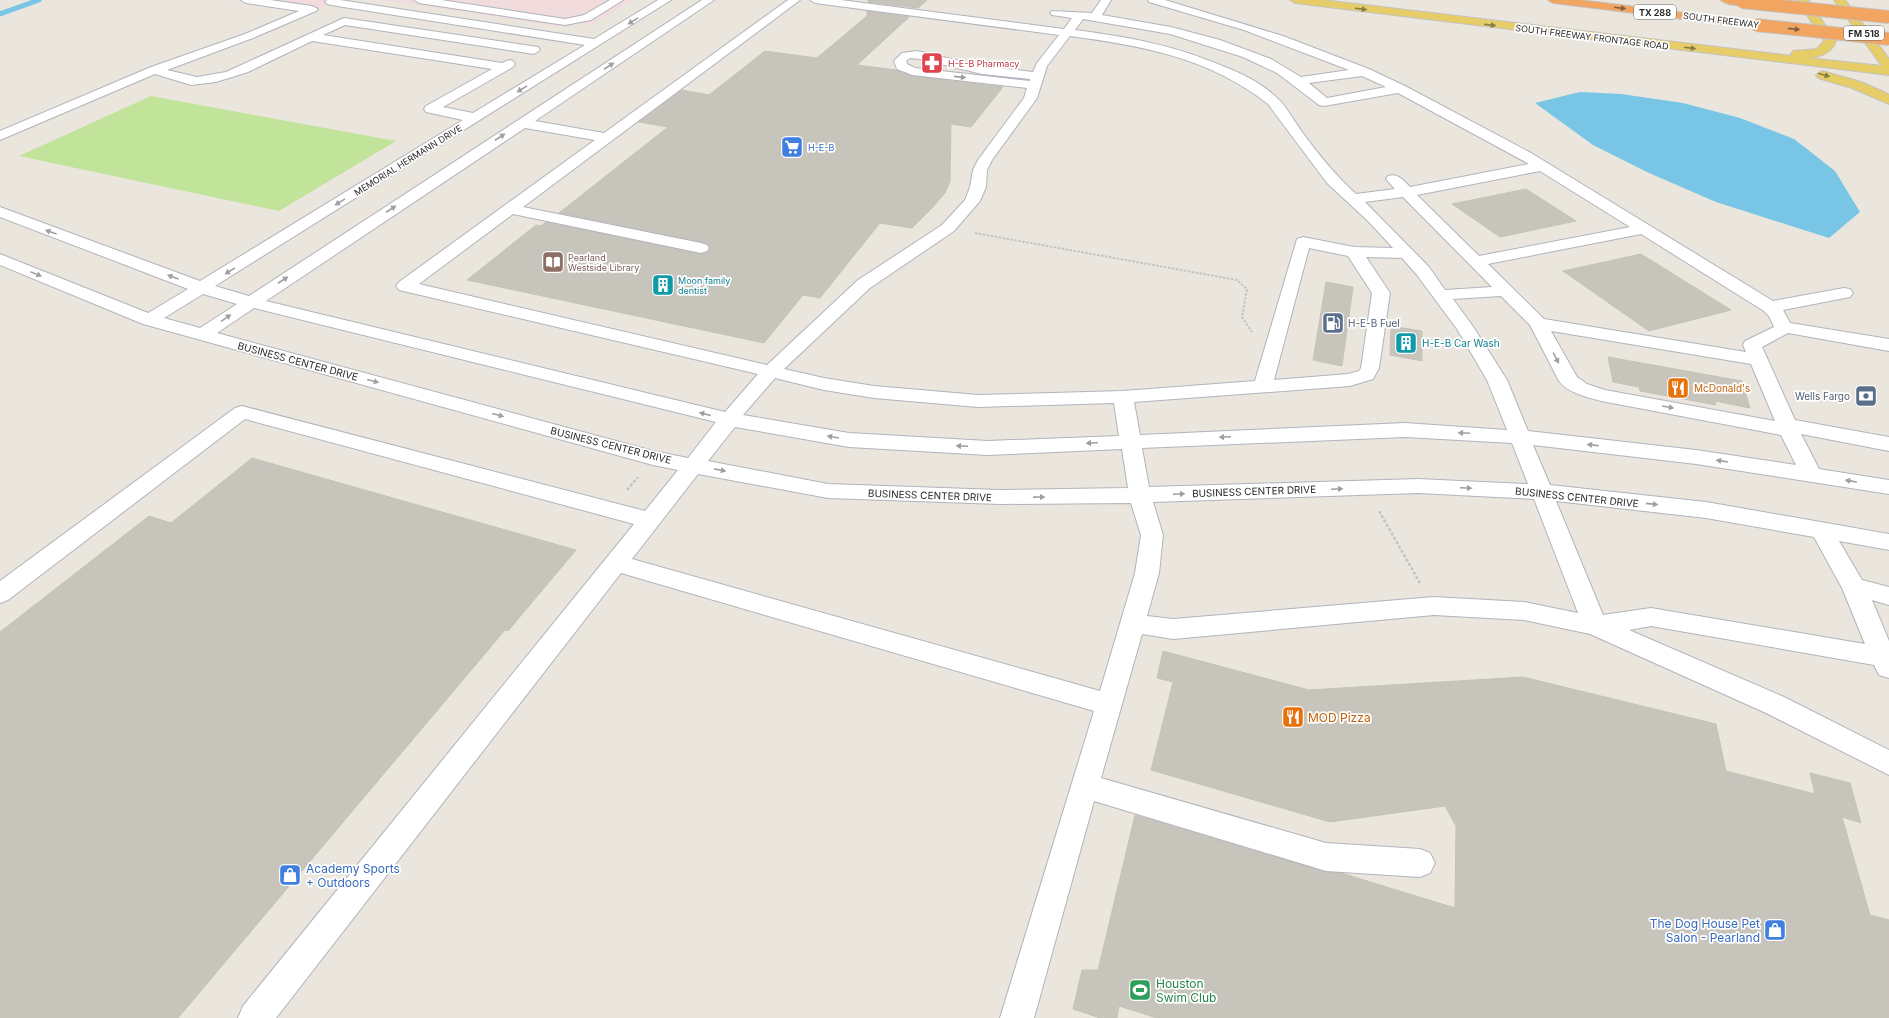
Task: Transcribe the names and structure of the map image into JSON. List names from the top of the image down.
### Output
{
  "streets": {
    "highway": ["TX 288", "SOUTH FREEWAY"],
    "main road": ["FM 518", "SOUTH FREEWAY FRONTAGE ROAD"],
    "street": ["MEMORIAL HERMANN DRIVE", "BUSINESS CENTER DRIVE"]
  },
  "crossings": [
    ["MEMORIAL HERMANN DRIVE", "BUSINESS CENTER DRIVE"]
  ],
  "one_way": ["SOUTH FREEWAY FRONTAGE ROAD"],
  "places": {
    "pharmacy": ["H-E-B Pharmacy"],
    "supermarket": ["H-E-B"],
    "library": ["Pearland Westside Library"],
    "building": ["Moon family dentist", "H-E-B Car Wash"],
    "fuel station": ["H-E-B Fuel"],
    "restaurant": ["McDonald's", "MOD Pizza"],
    "bank": ["Wells Fargo"],
    "shop": ["Academy Sports + Outdoors", "The Dog House Pet Salon - Pearland"],
    "sports": ["Houston Swim Club"]
  }
}
